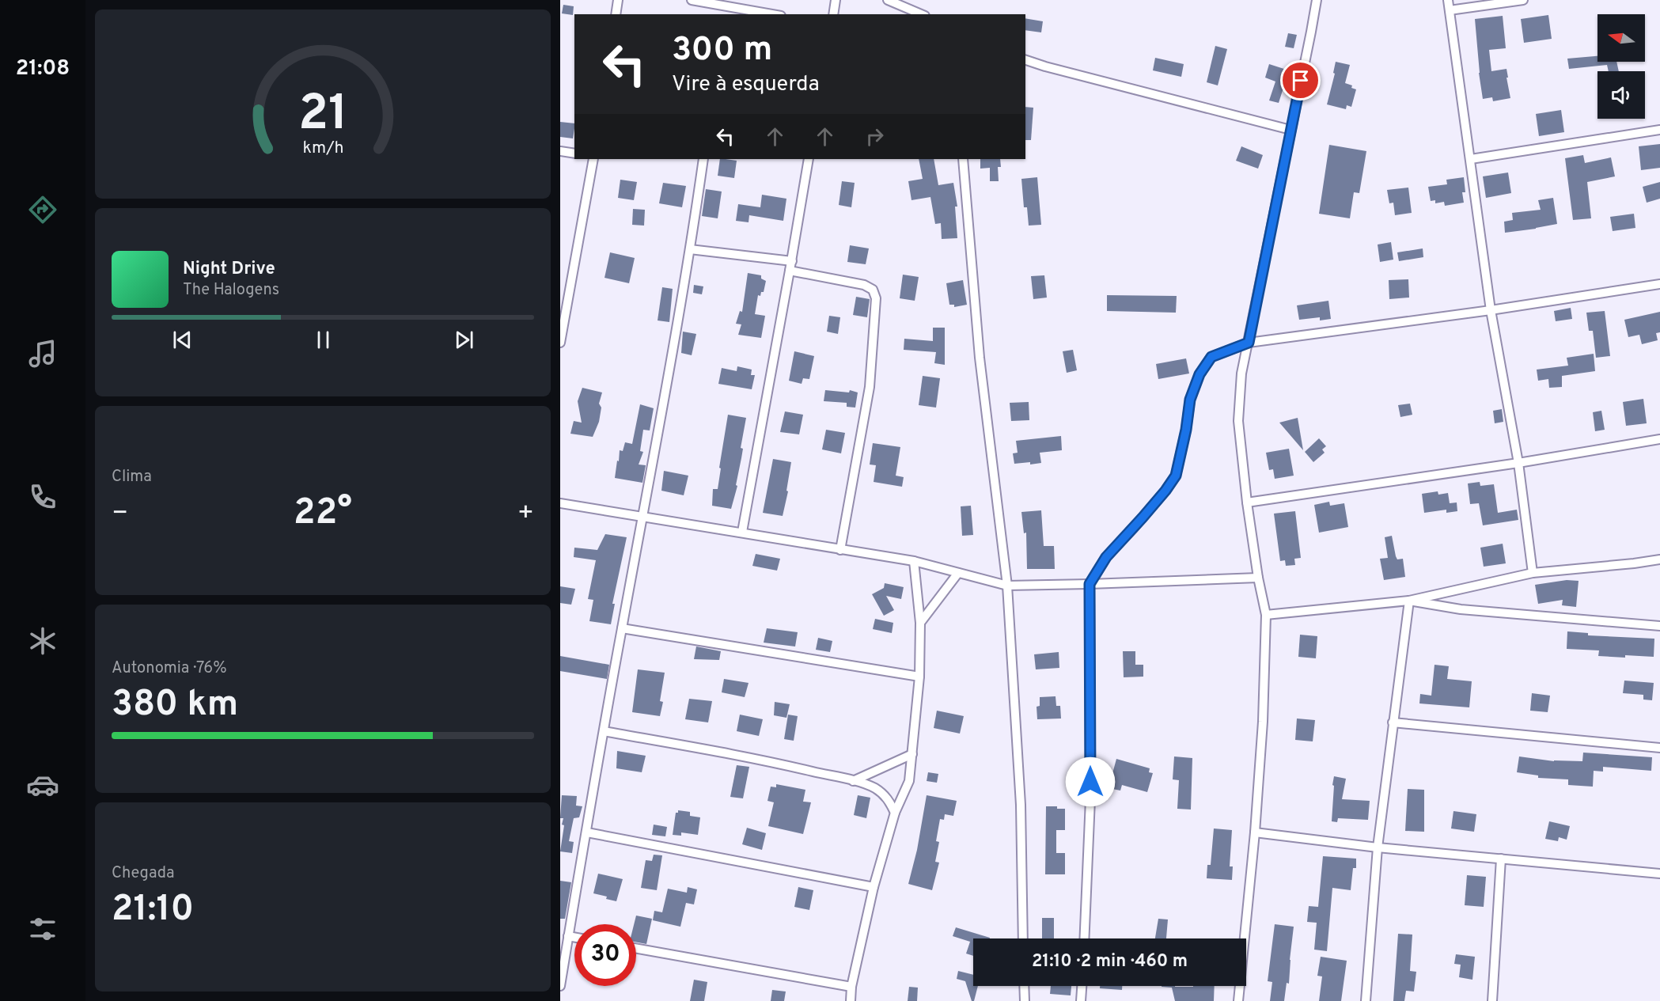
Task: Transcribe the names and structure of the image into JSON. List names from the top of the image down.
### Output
{
  "north": "left",
  "page": {
    "tabs": "21:08",
    "turn": ["300 m", "Vire à esquerda"],
    "song": ["Night Drive", "The Halogens"],
    "tile": [
      "Clima",
      ["Autonomia · 76%", "380 km"],
      ["Chegada", "21:10"]
    ],
    "heat": ["−", "22°", "+"],
    "limit": "30",
    "trip": "21:10 · 2 min · 460 m",
    "gauge": ["21", "km/h"]
  }
}
